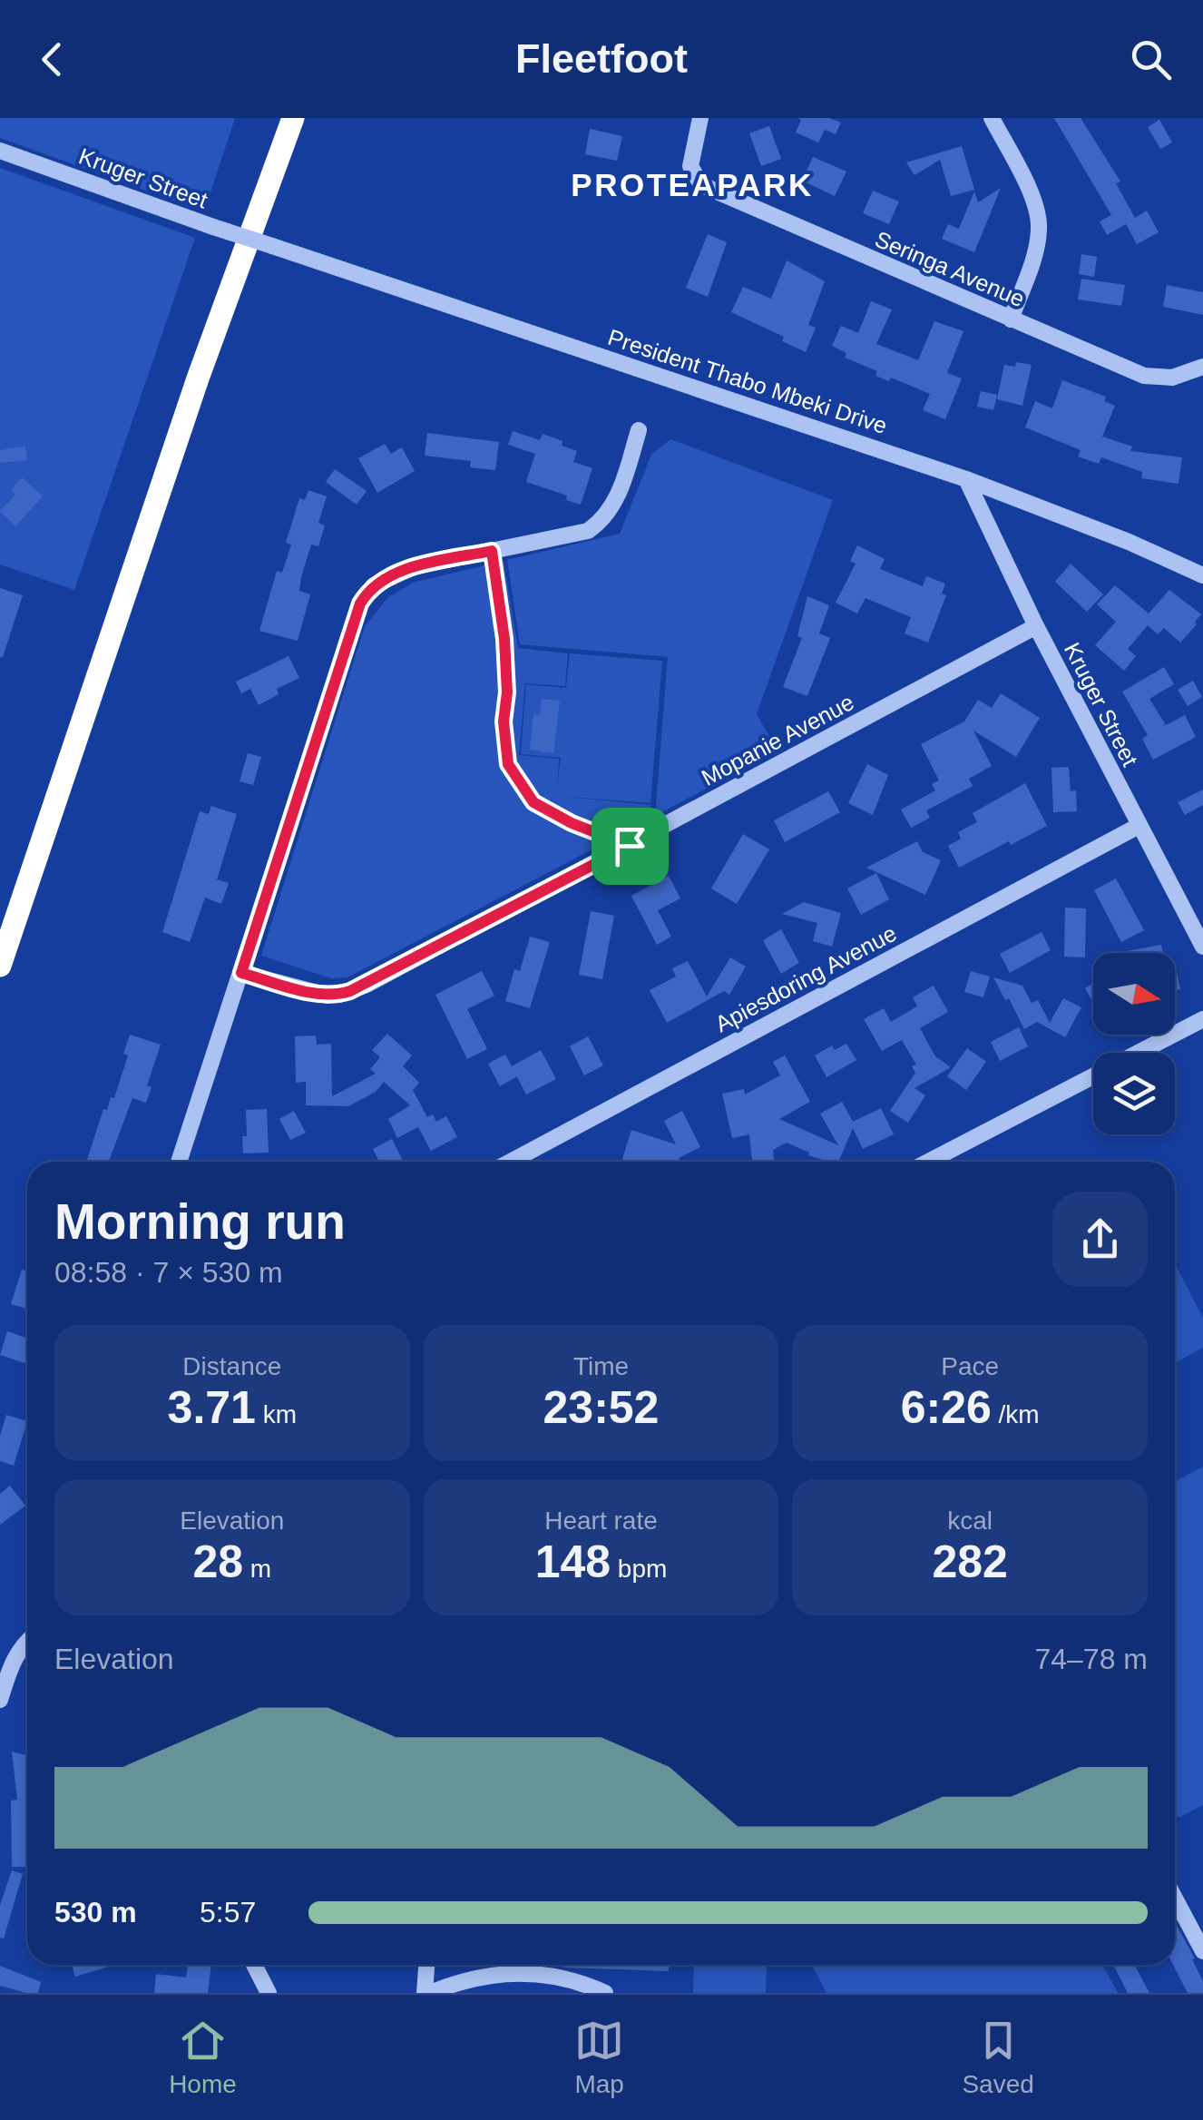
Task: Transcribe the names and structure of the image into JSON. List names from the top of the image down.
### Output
{
  "streets": {
    "street": [
      "Kruger Street",
      "Seringa Avenue",
      "President Thabo Mbeki Drive",
      "Mopanie Avenue",
      "Apiesdoring Avenue"
    ]
  },
  "crossings": [
    ["Kruger Street", "President Thabo Mbeki Drive"],
    ["Kruger Street", "Mopanie Avenue"],
    ["Kruger Street", "Apiesdoring Avenue"]
  ],
  "districts": ["PROTEAPARK"],
  "north": "right",
  "page": {
    "header": "Fleetfoot",
    "heading": ["Morning run", "08:58 · 7 × 530 m"],
    "stats": [
      ["Distance", "3.71 km"],
      ["Time", "23:52"],
      ["Pace", "6:26 /km"],
      ["Elevation", "28 m"],
      ["Heart rate", "148 bpm"],
      ["kcal", "282"]
    ],
    "chart": ["Elevation", "74–78 m"],
    "list": [
      {
        "name": "530 m",
        "note": "5:57"
      }
    ],
    "tabs": ["Home", "Map", "Saved"]
  }
}
